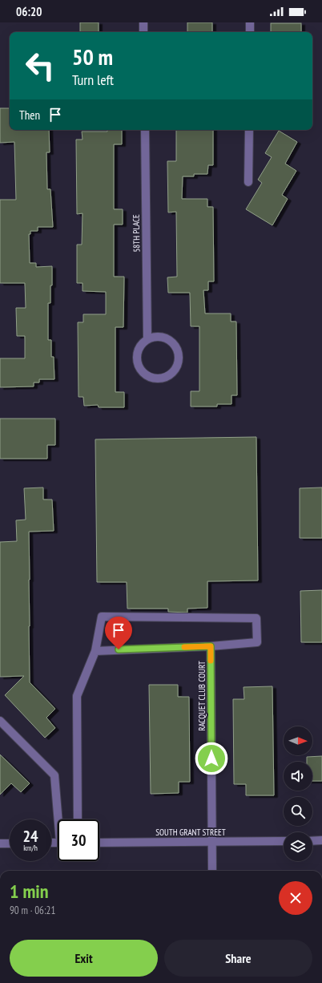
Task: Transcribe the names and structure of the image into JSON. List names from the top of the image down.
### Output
{
  "streets": {
    "street": ["58TH PLACE", "RACQUET CLUB COURT", "SOUTH GRANT STREET"]
  },
  "crossings": [
    ["RACQUET CLUB COURT", "SOUTH GRANT STREET"]
  ],
  "north": "right",
  "page": {
    "status": "06:20",
    "turn": ["50 m", "Turn left"],
    "then": "Then",
    "speed": "24 km/h",
    "limit": "30",
    "heading": ["1 min", "90 m · 06:21"],
    "buttons": ["Exit", "Share"]
  }
}
